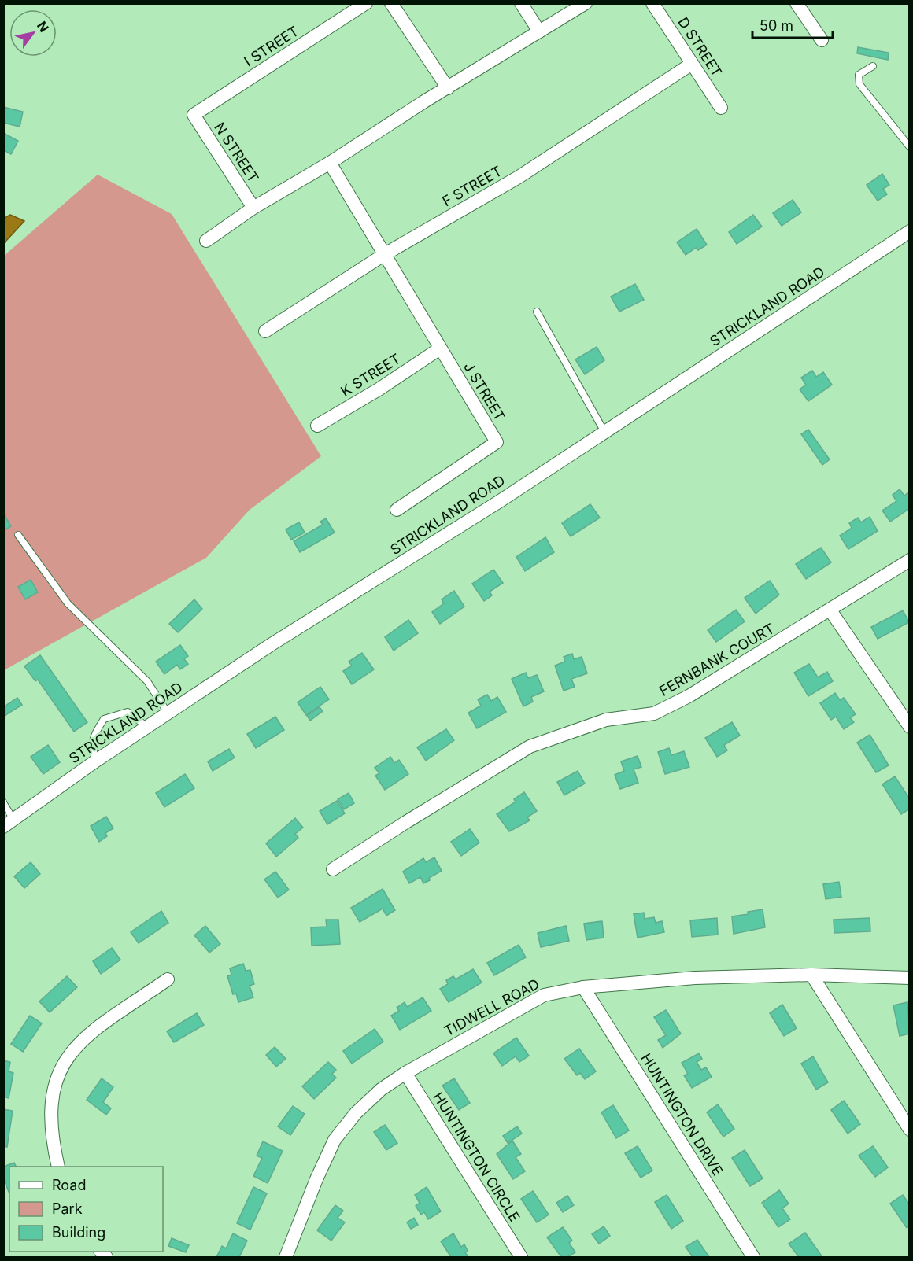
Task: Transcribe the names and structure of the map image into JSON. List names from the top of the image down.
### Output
{
  "streets": {
    "street": [
      "I STREET",
      "D STREET",
      "N STREET",
      "F STREET",
      "STRICKLAND ROAD",
      "K STREET",
      "J STREET",
      "FERNBANK COURT",
      "TIDWELL ROAD",
      "HUNTINGTON DRIVE",
      "HUNTINGTON CIRCLE"
    ]
  },
  "crossings": [
    ["I STREET", "N STREET"],
    ["D STREET", "F STREET"],
    ["F STREET", "J STREET"],
    ["K STREET", "J STREET"],
    ["TIDWELL ROAD", "HUNTINGTON DRIVE"],
    ["TIDWELL ROAD", "HUNTINGTON CIRCLE"]
  ],
  "legend": ["Road", "Park", "Building"],
  "scale_bar": "50 m",
  "north": "top right"
}
